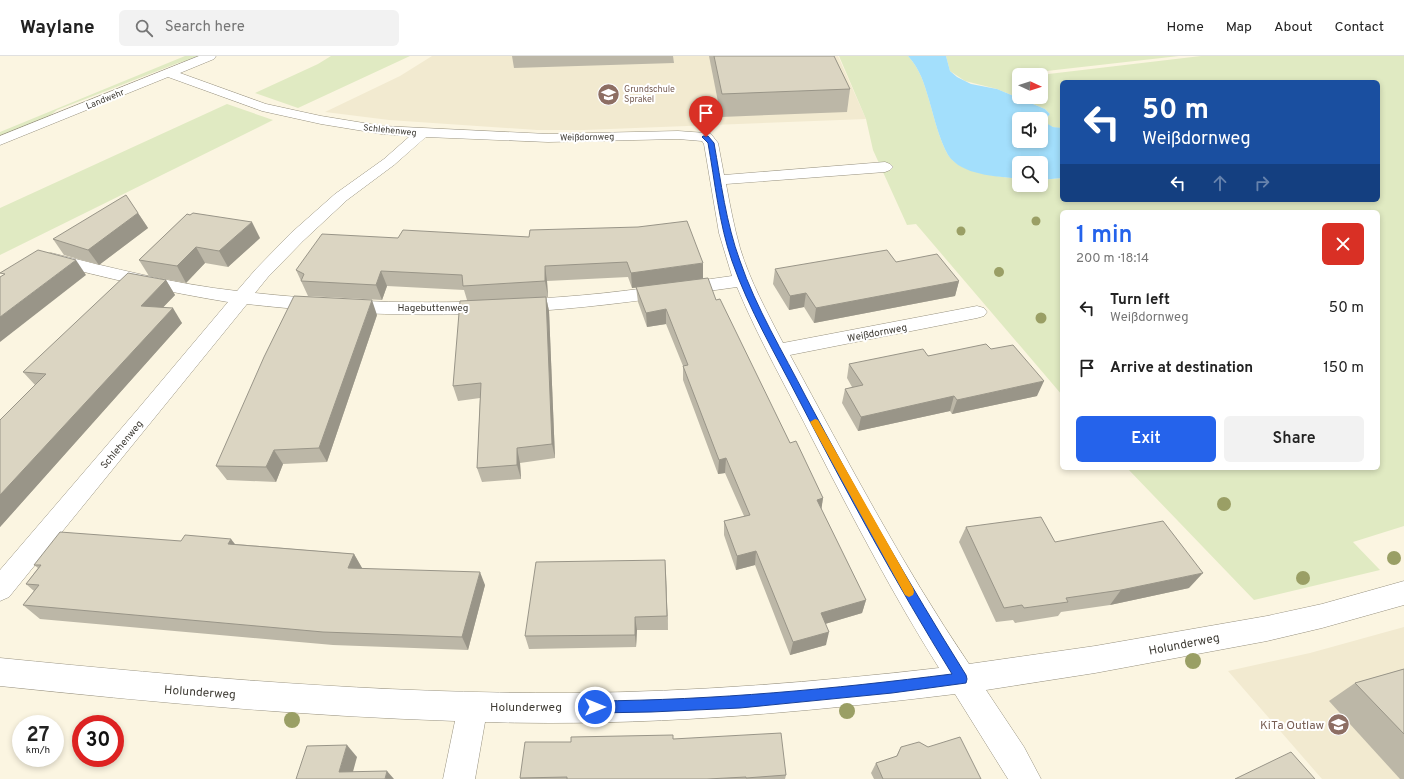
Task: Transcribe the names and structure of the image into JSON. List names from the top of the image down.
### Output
{
  "streets": {
    "street": [
      "Landwehr",
      "Schlehenweg",
      "Weißdornweg",
      "Hagebuttenweg",
      "Holunderweg"
    ]
  },
  "crossings": [
    ["Landwehr", "Schlehenweg"],
    ["Schlehenweg", "Weißdornweg"],
    ["Schlehenweg", "Hagebuttenweg"],
    ["Weißdornweg", "Hagebuttenweg"],
    ["Weißdornweg", "Holunderweg"]
  ],
  "places": {
    "school or university": ["Grundschule Sprakel", "KiTa Outlaw"]
  },
  "north": "right",
  "page": {
    "header": "Waylane",
    "search": "Search here",
    "nav": [
      "Home",
      "Map",
      "About",
      "Contact"
    ],
    "turn": ["50 m", "Weißdornweg"],
    "heading": ["1 min", "200 m · 18:14"],
    "list": [
      {
        "name": "Turn left",
        "note": "Weißdornweg",
        "value": "50 m"
      },
      {
        "name": "Arrive at destination",
        "value": "150 m"
      }
    ],
    "buttons": ["Exit", "Share"],
    "speed": "27 km/h",
    "limit": "30"
  }
}
